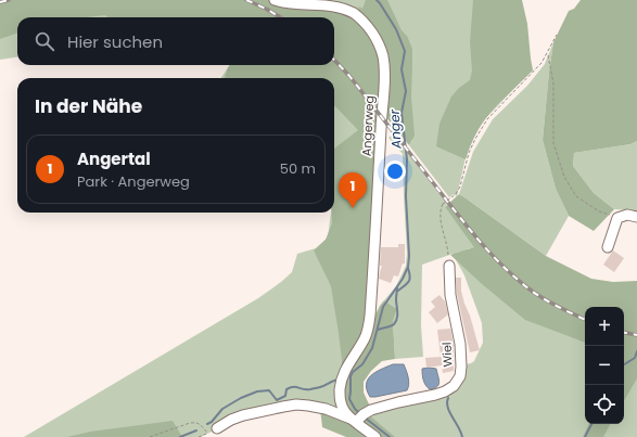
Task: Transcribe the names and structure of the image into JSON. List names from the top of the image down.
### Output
{
  "streets": {
    "street": ["Angerweg", "Wiel"]
  },
  "water": ["Anger"],
  "page": {
    "search": "Hier suchen",
    "heading": "In der Nähe",
    "list": [
      {
        "mark": "1",
        "name": "Angertal",
        "note": "Park · Angerweg",
        "value": "50 m"
      }
    ],
    "pins": "1",
    "map_buttons": ["+", "−"]
  }
}
